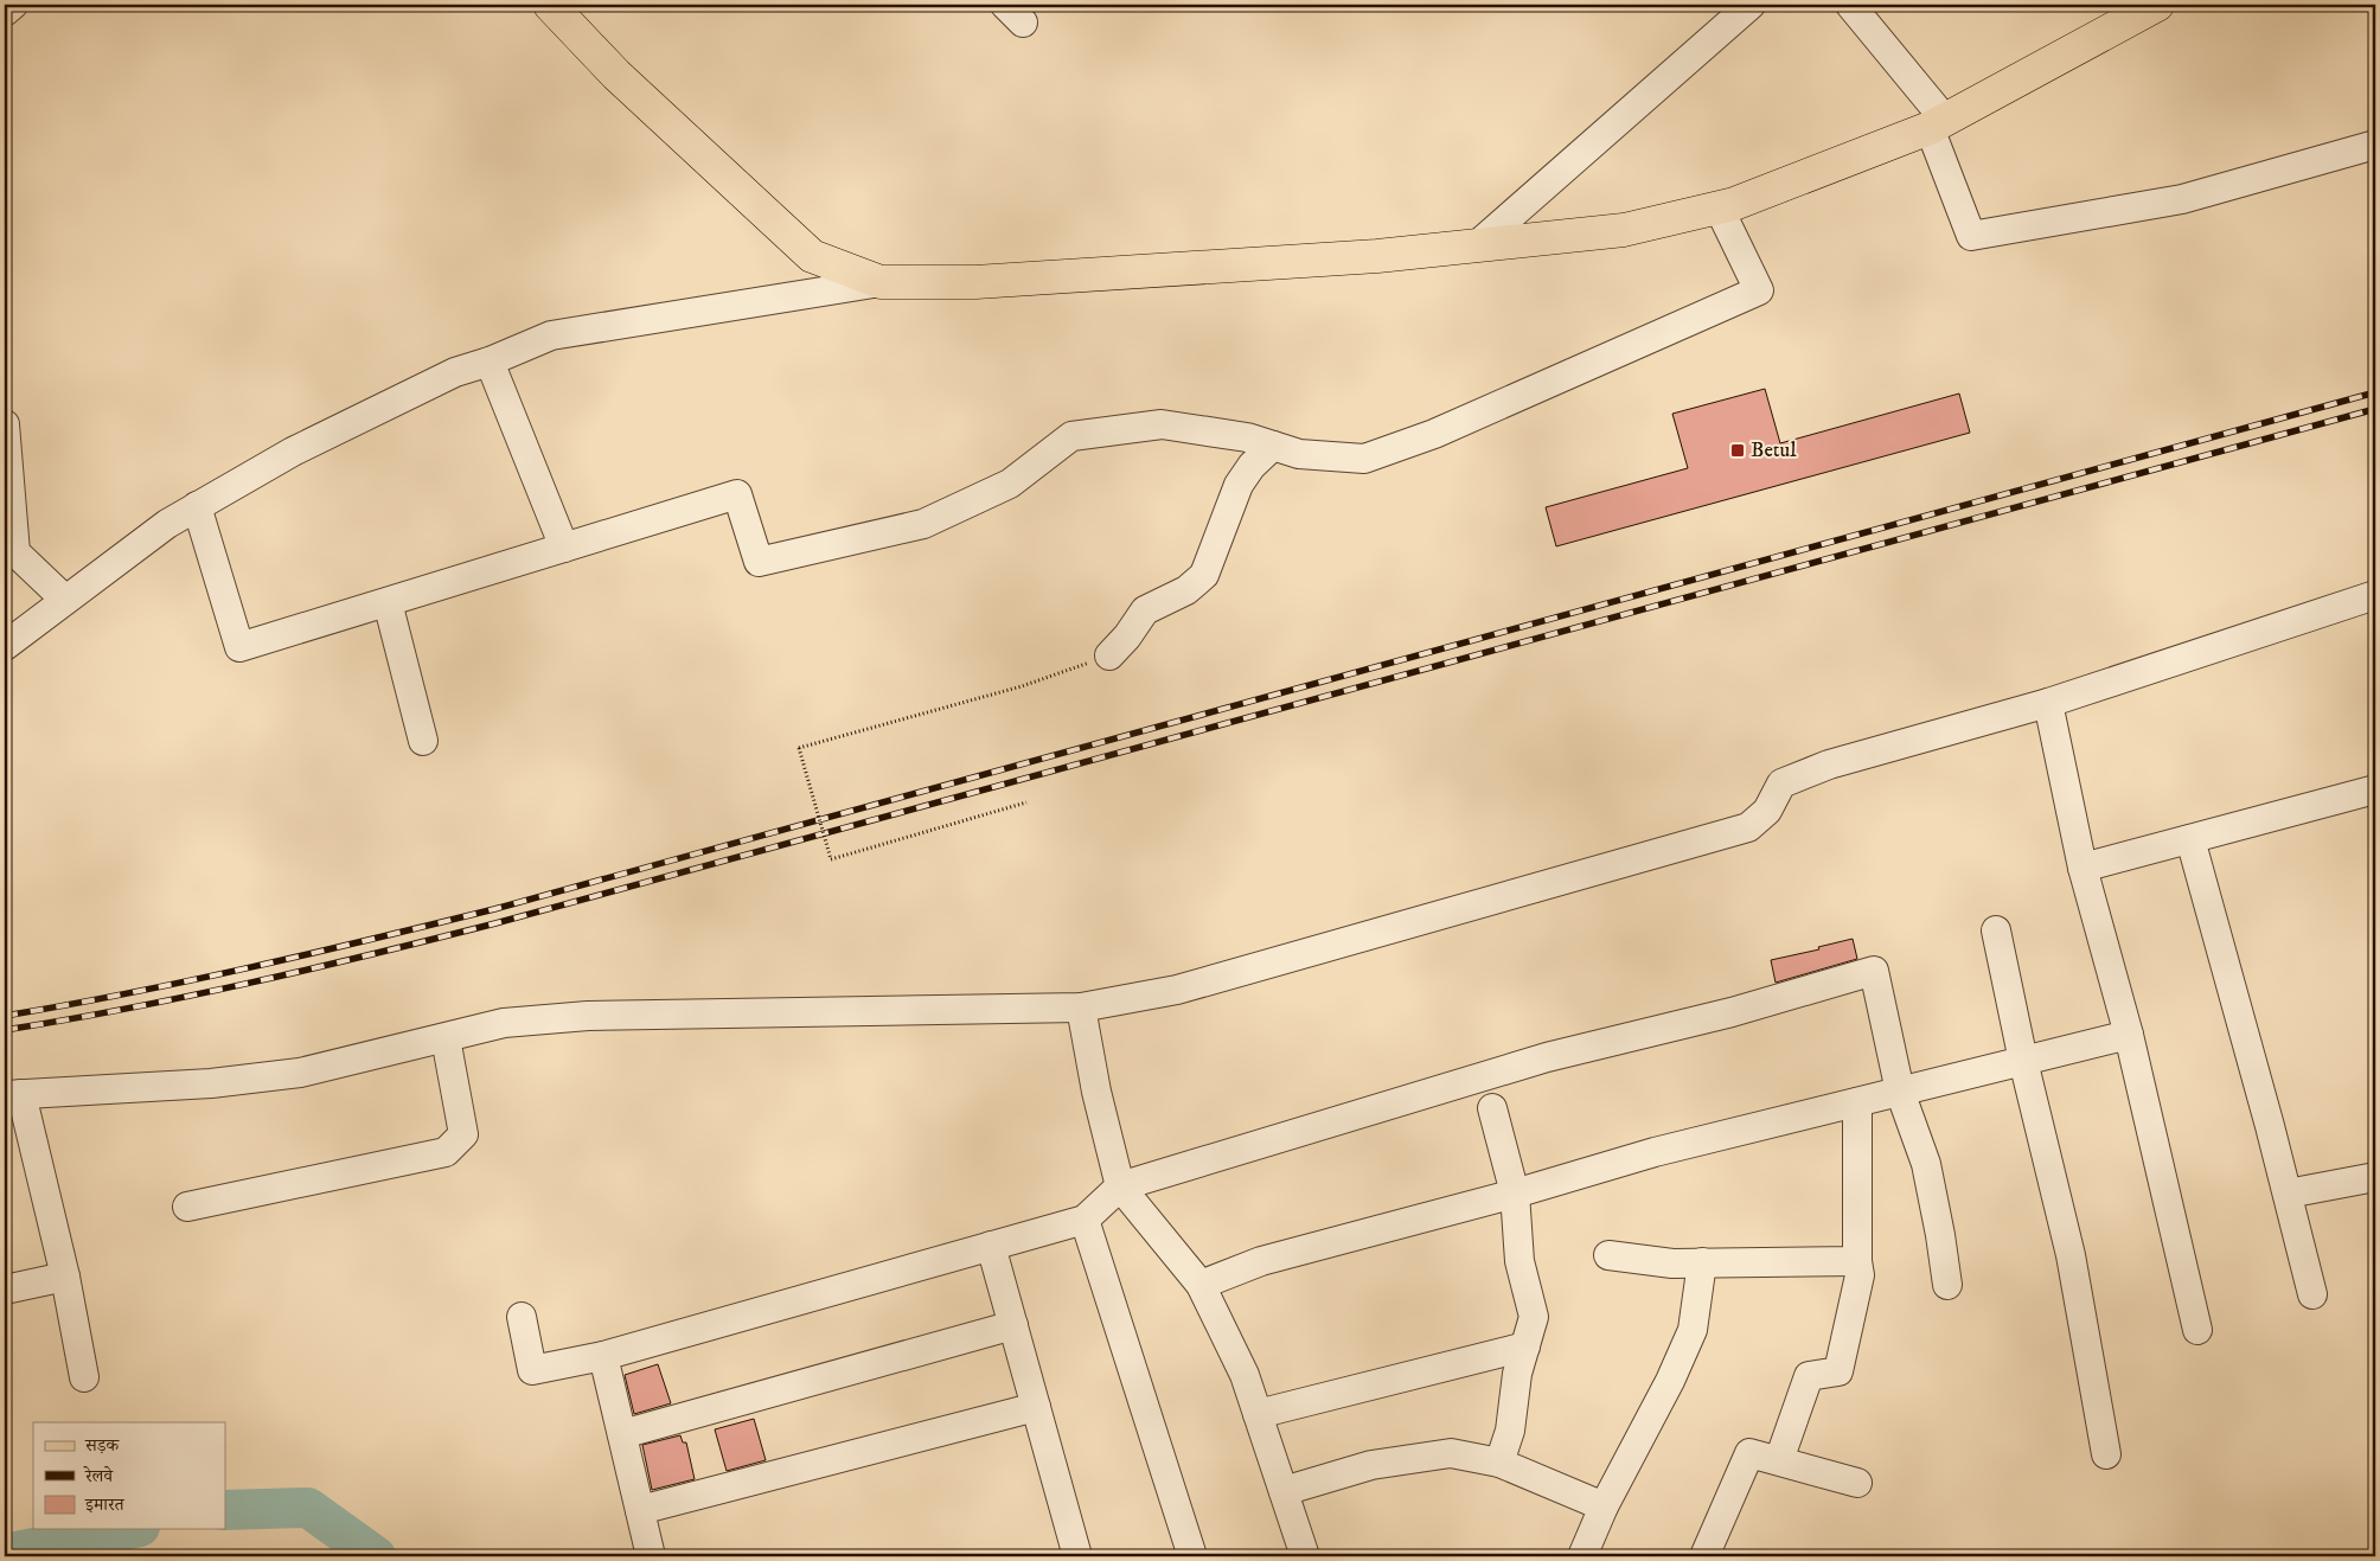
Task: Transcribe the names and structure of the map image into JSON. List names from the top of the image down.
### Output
{
  "places": {
    "transit": ["Betul"]
  },
  "legend": ["सड़क", "रेलवे", "इमारत"]
}
